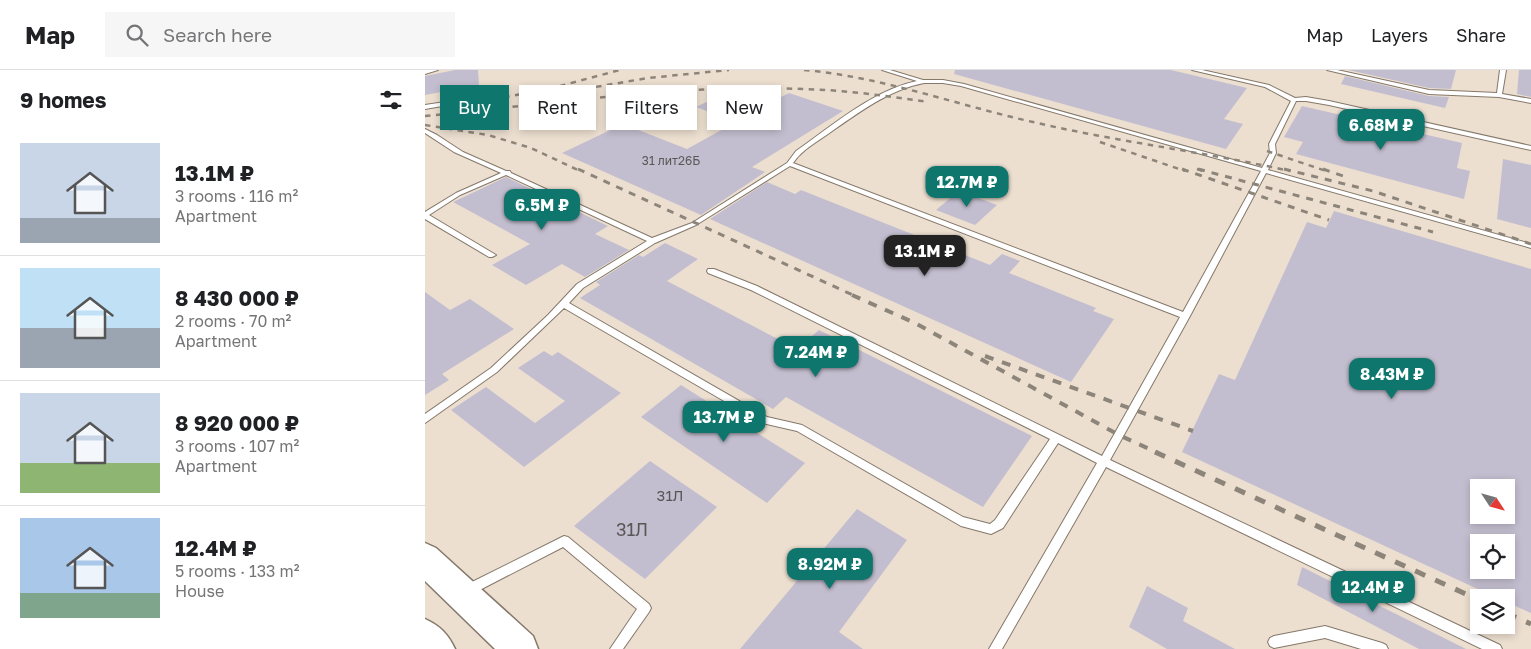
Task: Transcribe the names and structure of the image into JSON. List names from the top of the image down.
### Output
{
  "house_numbers": ["31 лит26Б", "31Л", "31Л"],
  "north": "bottom right",
  "page": {
    "header": "Map",
    "search": "Search here",
    "nav": ["Map", "Layers", "Share"],
    "heading": "9 homes",
    "chip": [
      "Buy",
      "Rent",
      "Filters",
      "New"
    ],
    "price": [
      "6.68M ₽",
      "12.7M ₽",
      "6.5M ₽",
      "13.1M ₽",
      "7.24M ₽",
      "8.43M ₽",
      "13.7M ₽",
      "8.92M ₽",
      "12.4M ₽"
    ],
    "list": [
      {
        "name": "13.1M ₽",
        "note": "3 rooms · 116 m² · Apartment"
      },
      {
        "name": "8 430 000 ₽",
        "note": "2 rooms · 70 m² · Apartment"
      },
      {
        "name": "8 920 000 ₽",
        "note": "3 rooms · 107 m² · Apartment"
      },
      {
        "name": "12.4M ₽",
        "note": "5 rooms · 133 m² · House"
      }
    ]
  }
}
